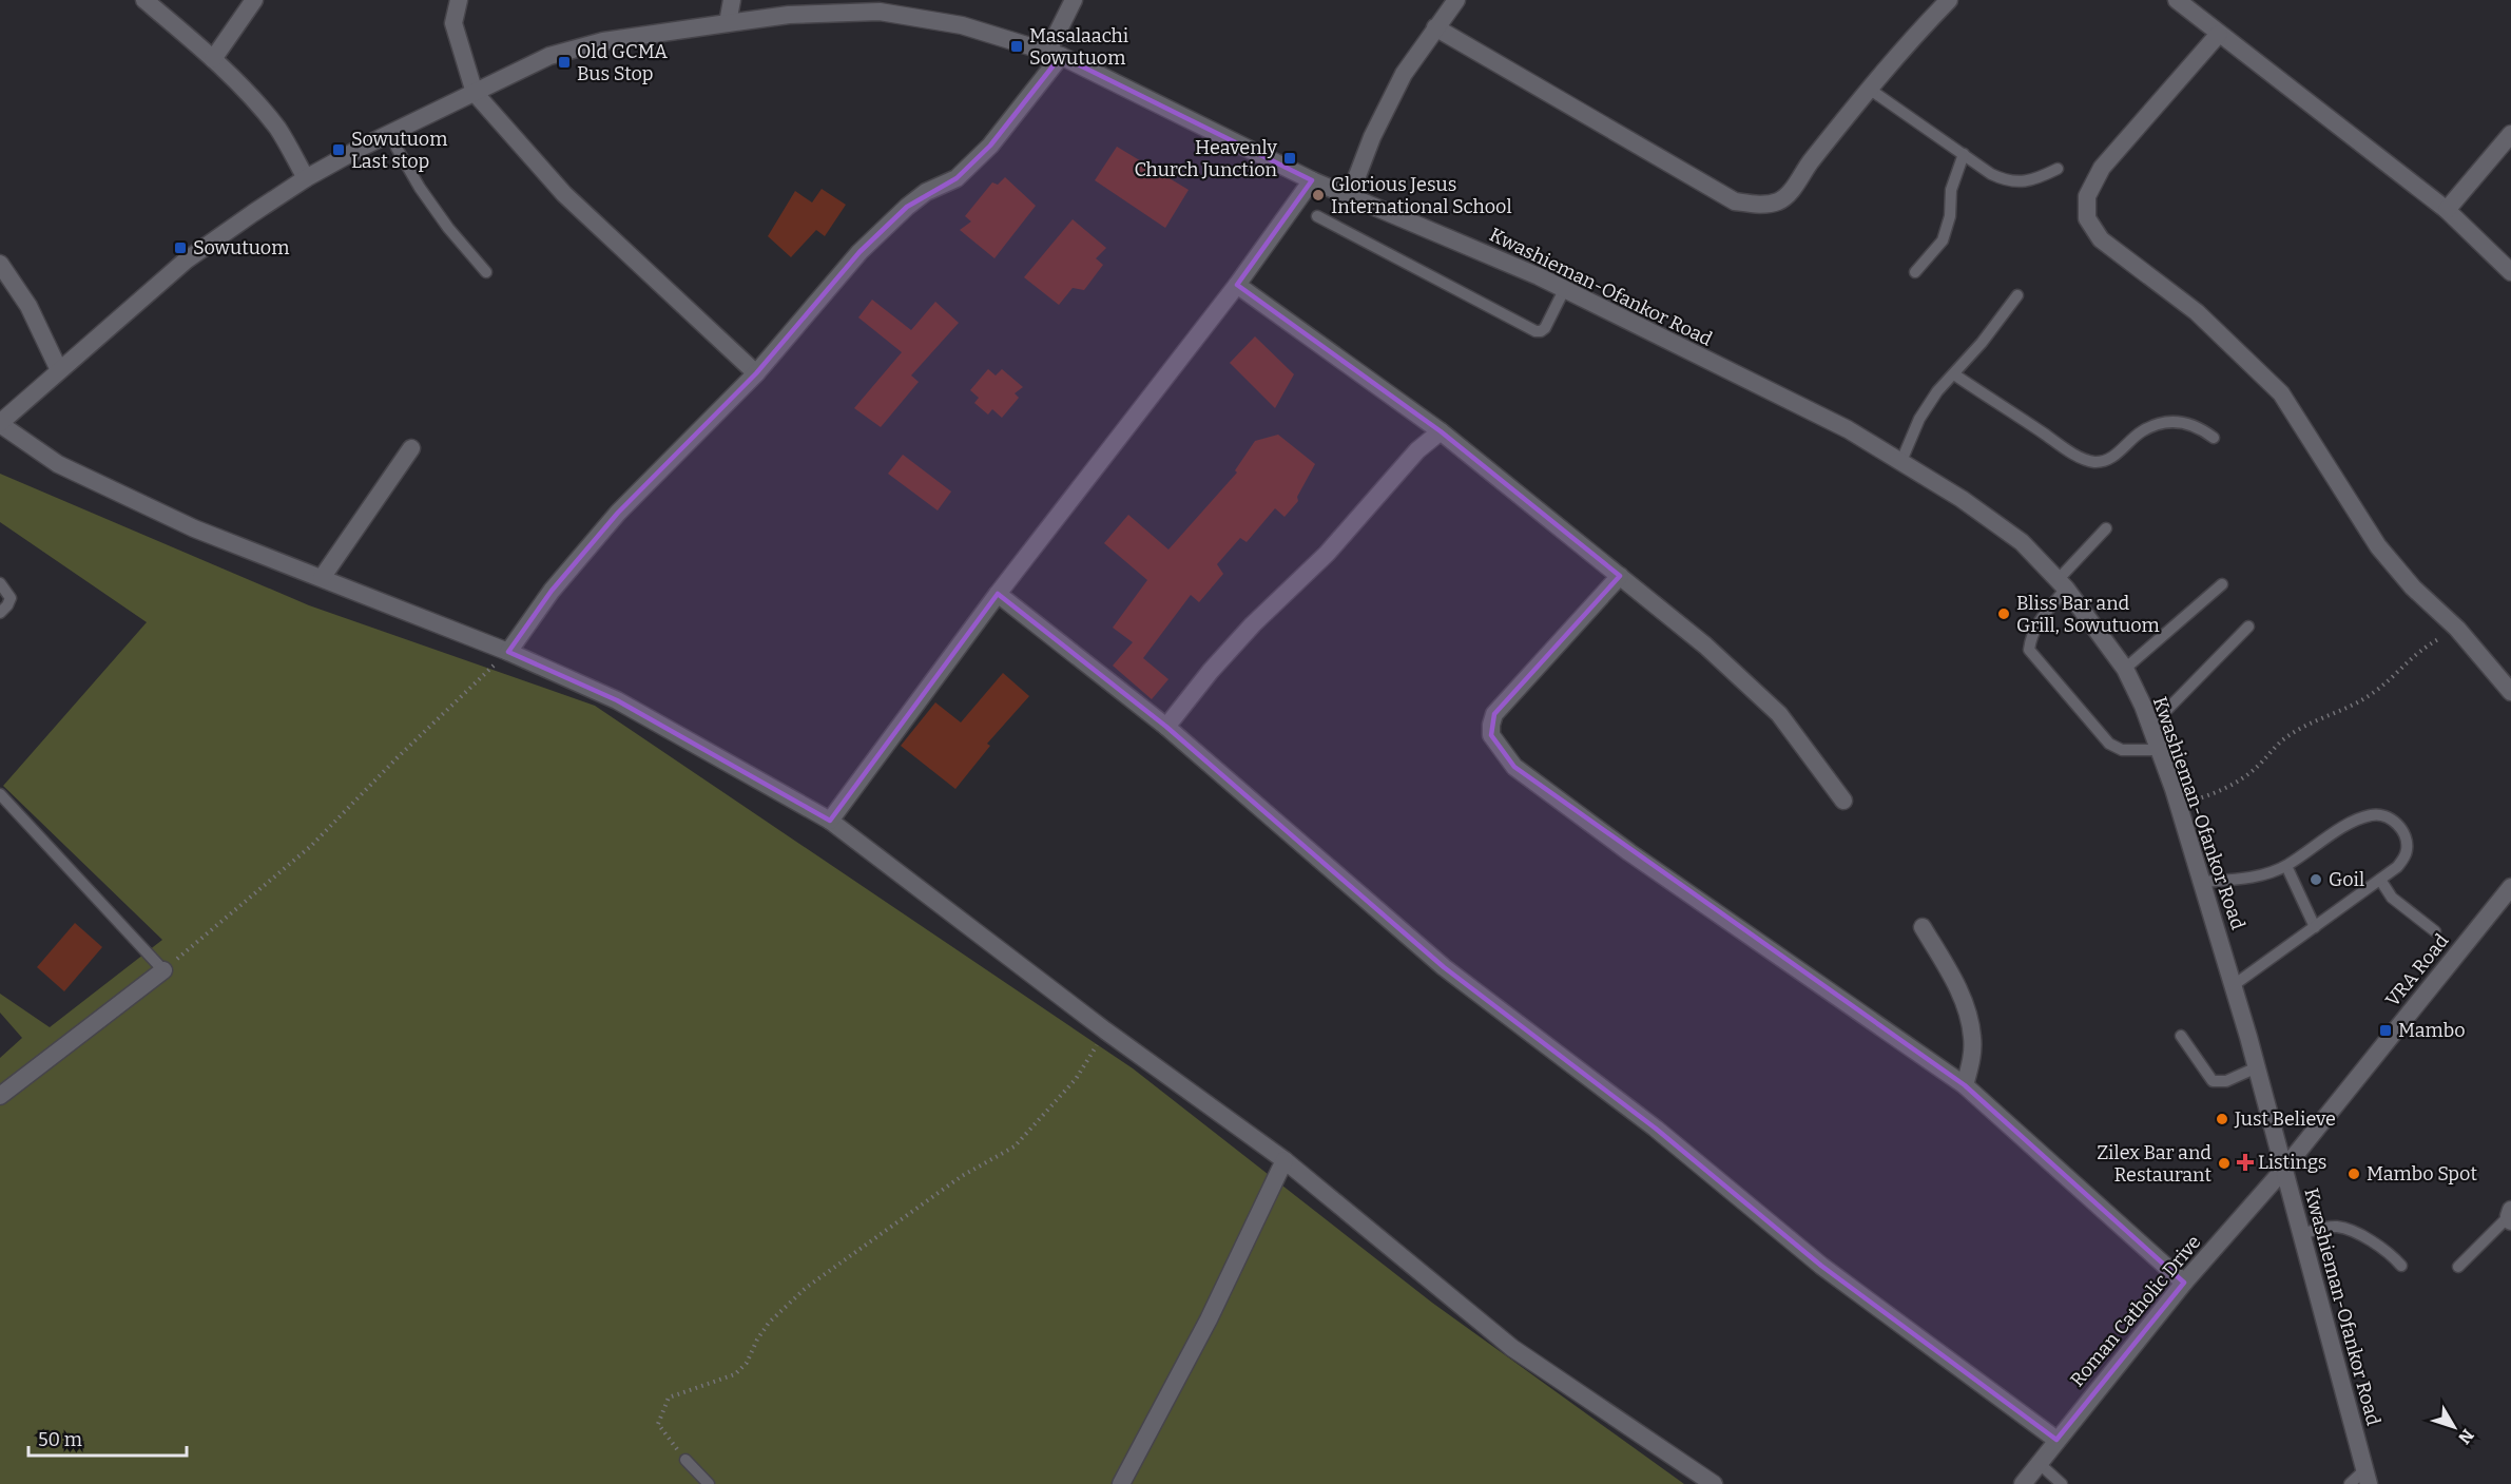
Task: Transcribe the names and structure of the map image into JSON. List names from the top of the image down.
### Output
{
  "streets": {
    "street": ["Kwashieman-Ofankor Road", "VRA Road", "Roman Catholic Drive"]
  },
  "crossings": [
    ["Kwashieman-Ofankor Road", "VRA Road"],
    ["Kwashieman-Ofankor Road", "Roman Catholic Drive"],
    ["VRA Road", "Roman Catholic Drive"]
  ],
  "places": {
    "transit": [
      "Masalaachi Sowutuom",
      "Old GCMA Bus Stop",
      "Sowutuom Last stop",
      "Heavenly Church Junction",
      "Sowutuom",
      "Mambo"
    ],
    "other": [
      "Glorious Jesus International School",
      "Bliss Bar and Grill, Sowutuom",
      "Goil",
      "Just Believe",
      "Zilex Bar and Restaurant",
      "Mambo Spot"
    ],
    "health": ["Listings"]
  },
  "scale_bar": "50 m",
  "north": "bottom right"
}
